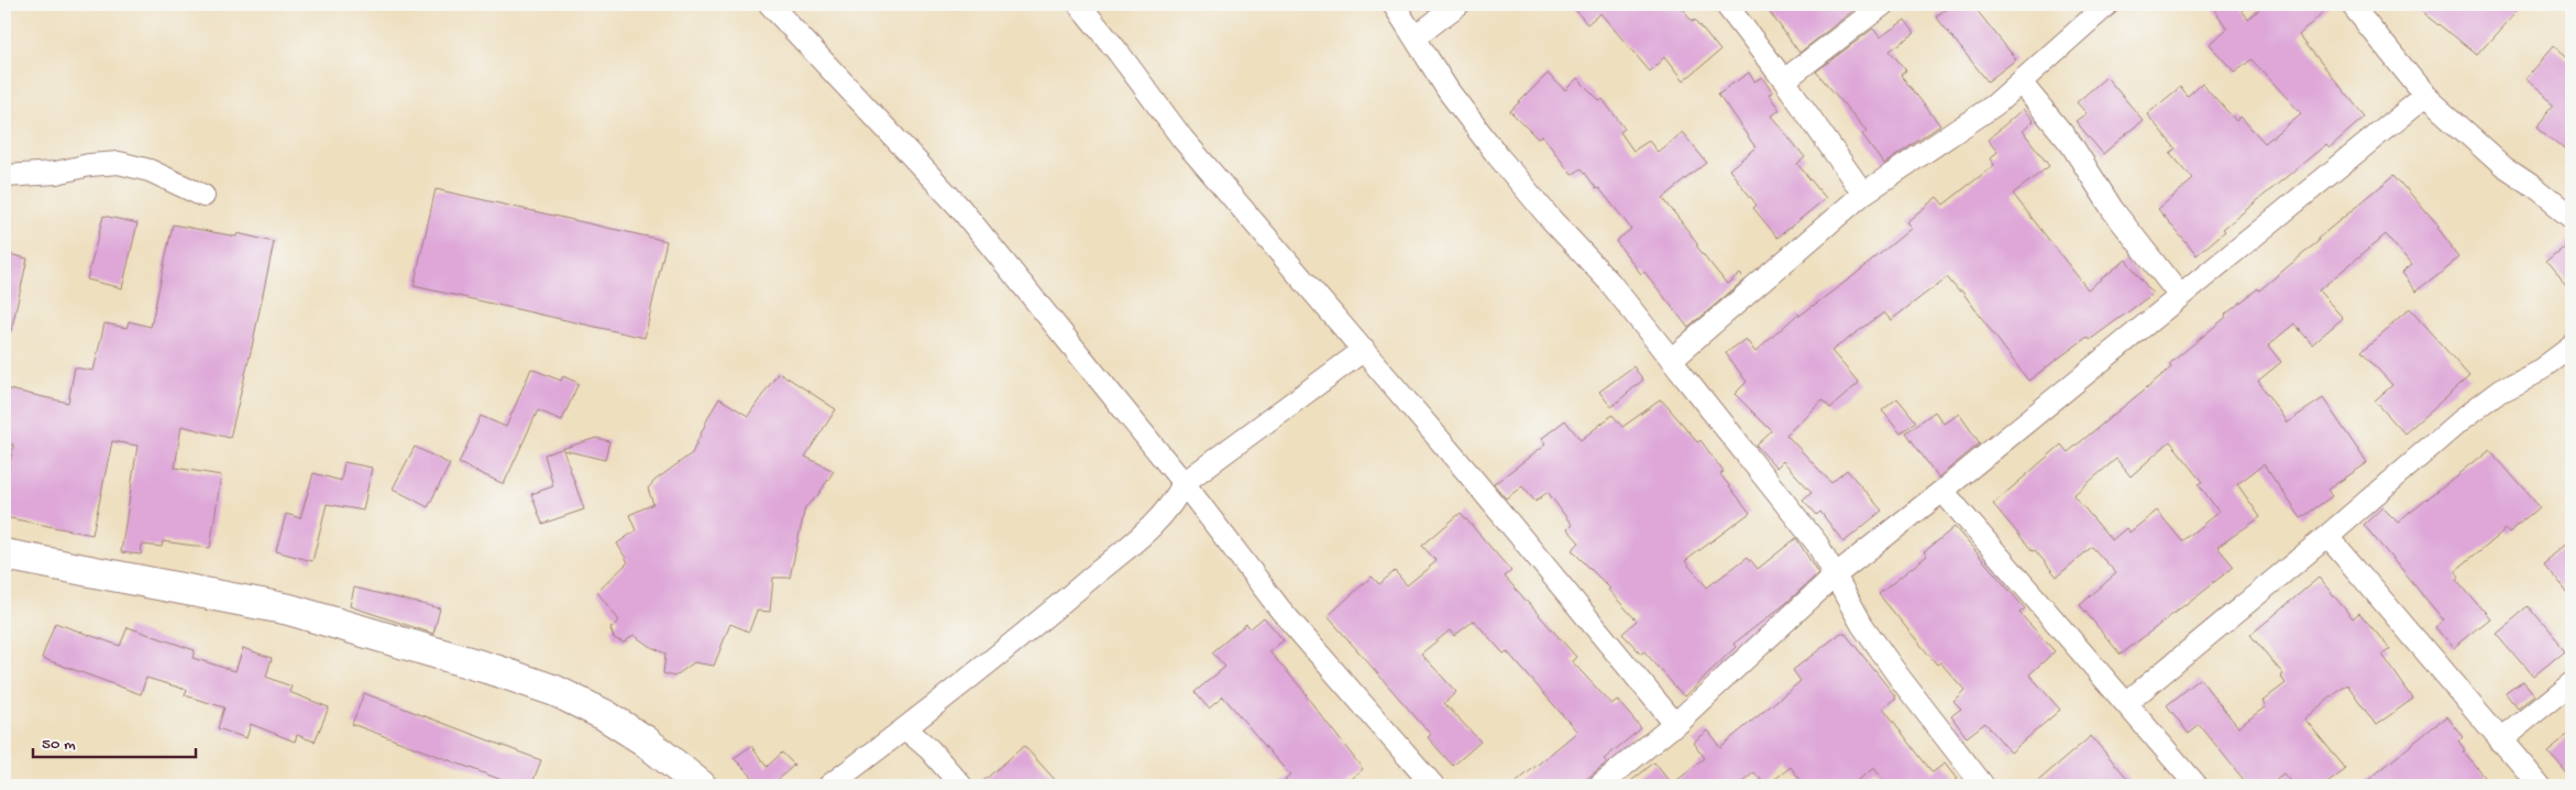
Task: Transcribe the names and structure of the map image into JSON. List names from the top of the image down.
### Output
{
  "scale_bar": "50 m"
}
